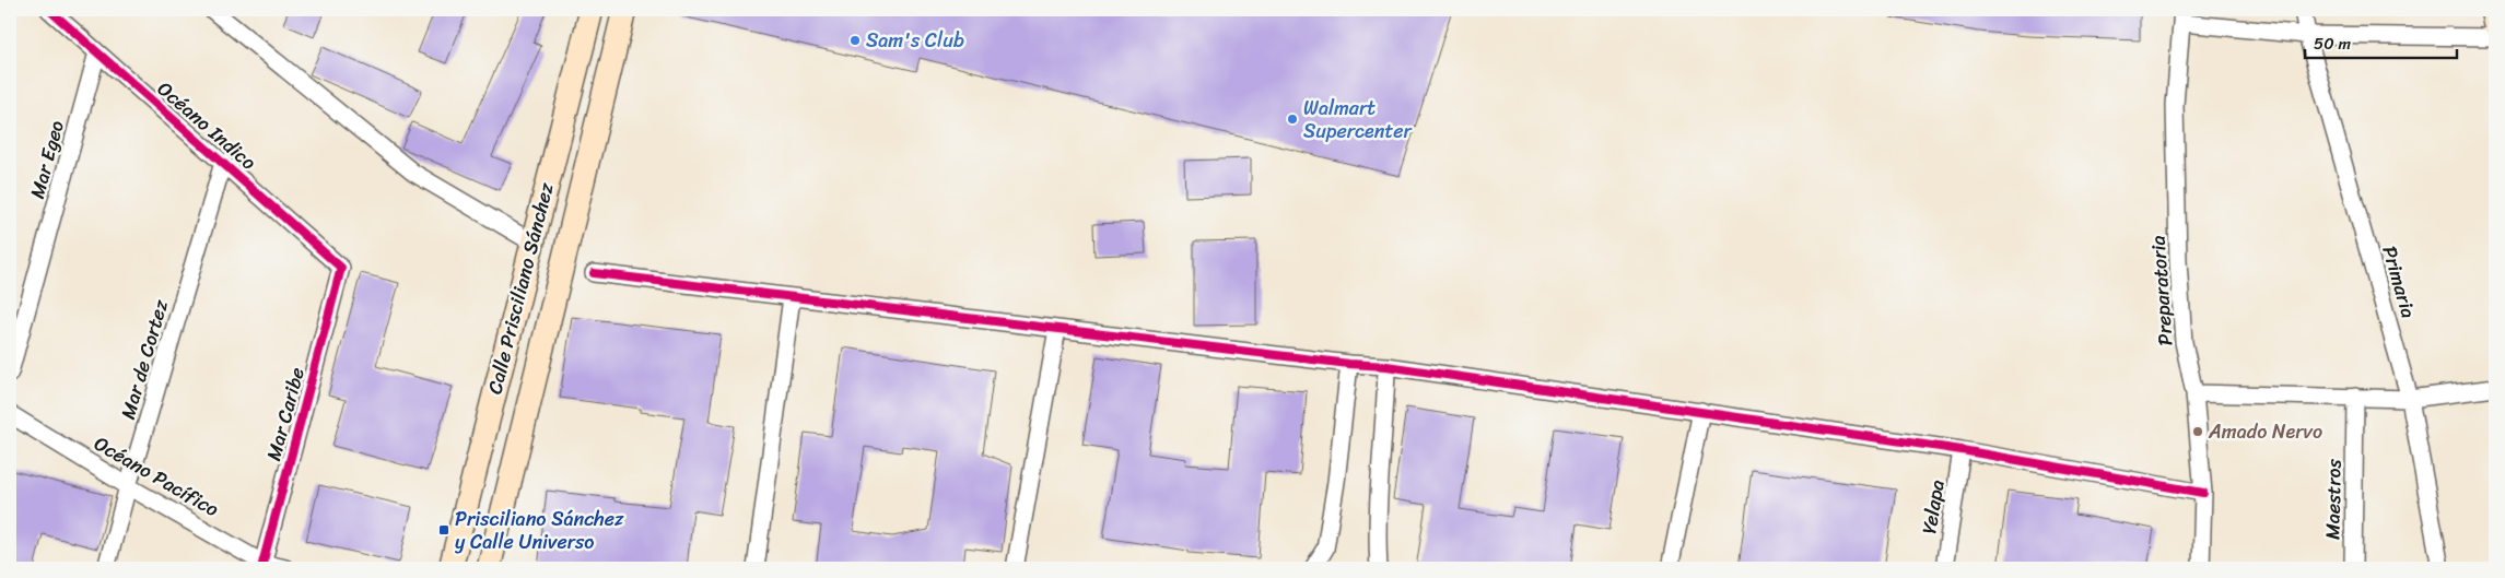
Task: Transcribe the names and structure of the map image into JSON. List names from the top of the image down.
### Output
{
  "streets": {
    "main road": ["Calle Prisciliano Sánchez"],
    "street": [
      "Océano Indico",
      "Mar Egeo",
      "Primaria",
      "Preparatoria",
      "Mar de Cortez",
      "Mar Caribe",
      "Océano Pacífico",
      "Maestros",
      "Yelapa"
    ]
  },
  "crossings": [
    ["Océano Indico", "Mar Egeo"],
    ["Océano Indico", "Mar de Cortez"],
    ["Océano Indico", "Mar Caribe"],
    ["Mar de Cortez", "Océano Pacífico"],
    ["Mar Caribe", "Océano Pacífico"]
  ],
  "places": {
    "other": ["Sam's Club", "Walmart Supercenter", "Amado Nervo"],
    "transit": ["Prisciliano Sánchez y Calle Universo"]
  },
  "scale_bar": "50 m"
}
